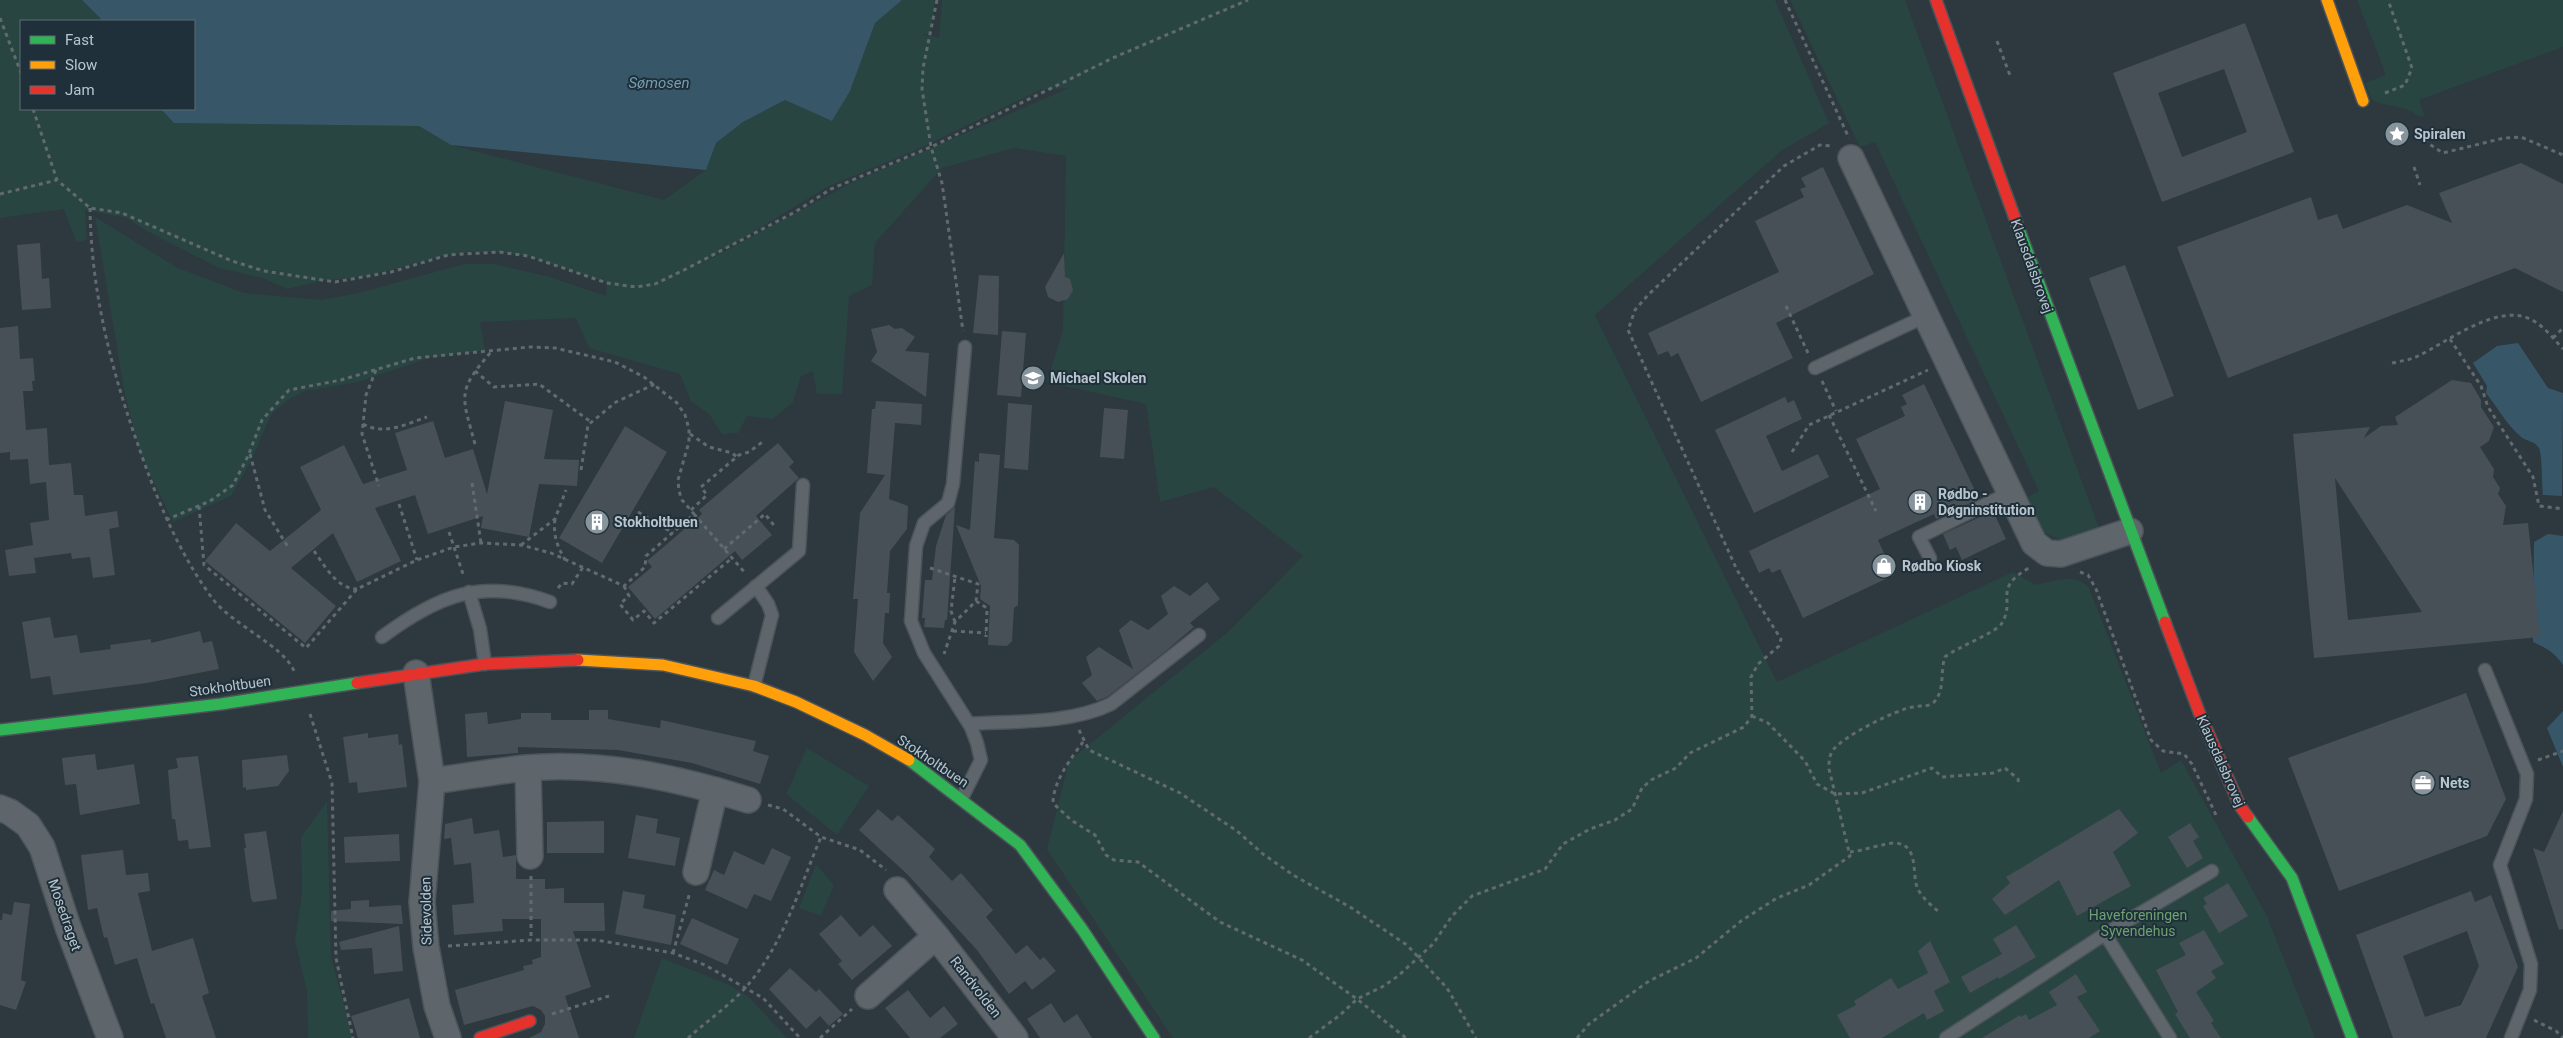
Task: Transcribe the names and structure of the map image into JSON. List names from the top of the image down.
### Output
{
  "streets": {
    "street": [
      "Klausdalsbrovej",
      "Stokholtbuen",
      "Sidevolden",
      "Mosedraget",
      "Randvolden"
    ]
  },
  "crossings": [
    ["Stokholtbuen", "Sidevolden"]
  ],
  "water": ["Sømosen"],
  "parks": ["Haveforeningen Syvendehus"],
  "places": {
    "place": ["Spiralen"],
    "school or university": ["Michael Skolen"],
    "building": ["Rødbo - Døgninstitution", "Stokholtbuen"],
    "shop": ["Rødbo Kiosk"],
    "office": ["Nets"]
  },
  "legend": ["Fast", "Slow", "Jam"]
}
